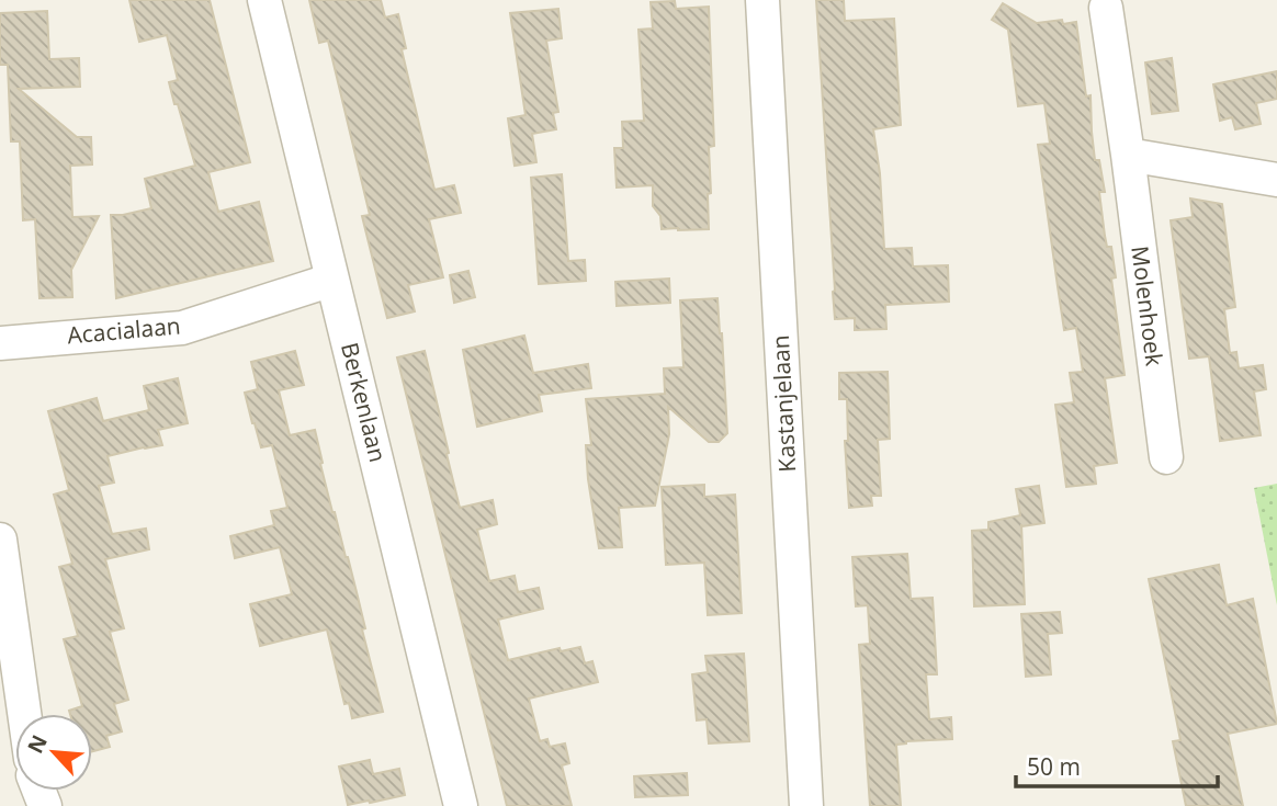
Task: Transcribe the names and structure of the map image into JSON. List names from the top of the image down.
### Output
{
  "streets": {
    "street": [
      "Molenhoek",
      "Acacialaan",
      "Berkenlaan",
      "Kastanjelaan"
    ]
  },
  "crossings": [
    ["Acacialaan", "Berkenlaan"]
  ],
  "scale_bar": "50 m",
  "north": "top left"
}
